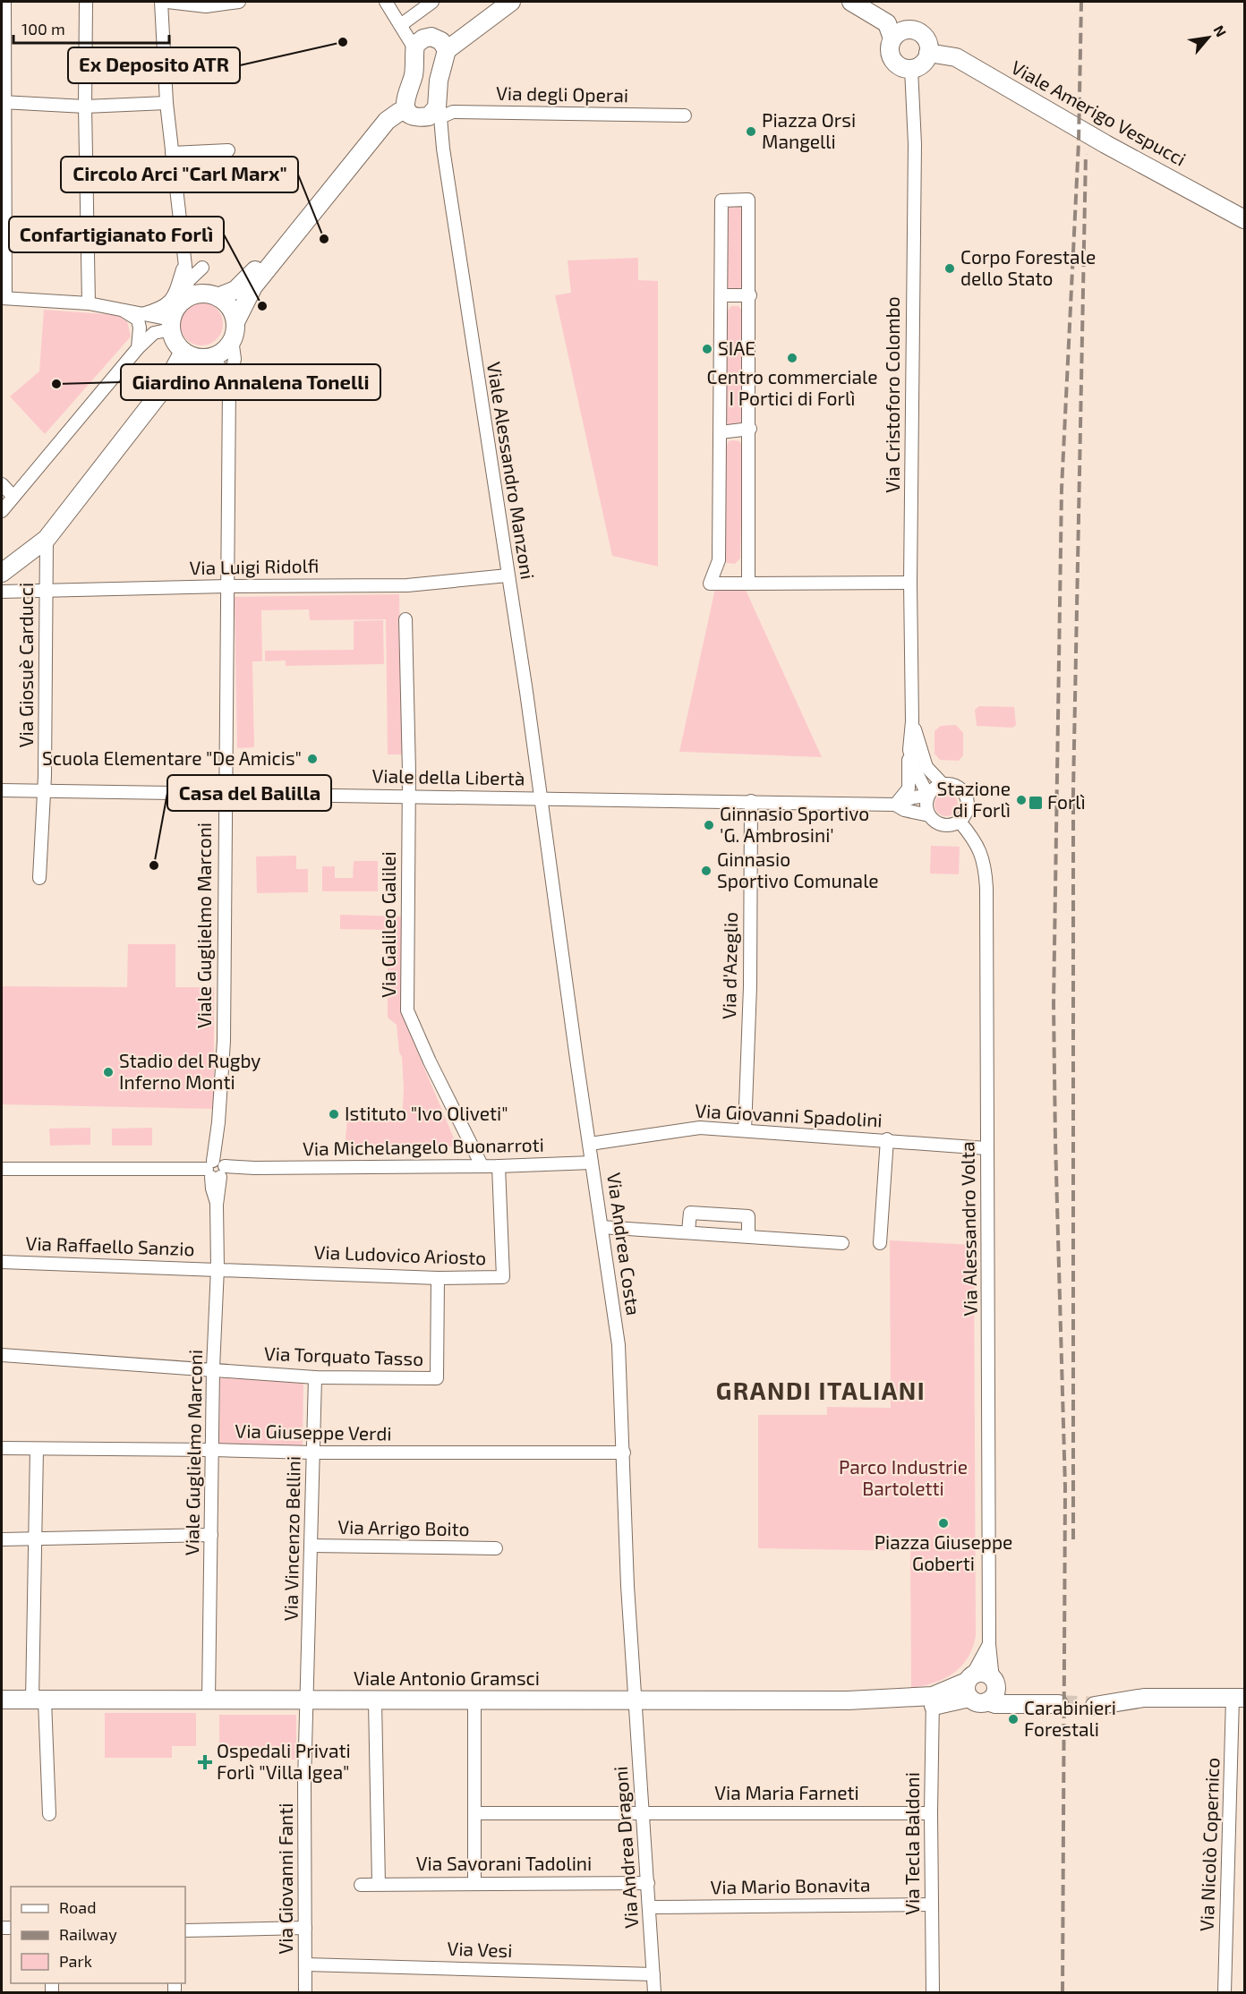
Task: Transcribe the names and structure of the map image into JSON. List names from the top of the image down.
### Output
{
  "streets": {
    "main road": ["Viale Amerigo Vespucci", "Viale Antonio Gramsci"],
    "street": [
      "Via degli Operai",
      "Via Cristoforo Colombo",
      "Viale Alessandro Manzoni",
      "Via Luigi Ridolfi",
      "Via Giosuè Carducci",
      "Viale della Libertà",
      "Via Galileo Galilei",
      "Viale Guglielmo Marconi",
      "Via d'Azeglio",
      "Via Giovanni Spadolini",
      "Via Michelangelo Buonarroti",
      "Via Alessandro Volta",
      "Via Andrea Costa",
      "Via Raffaello Sanzio",
      "Via Ludovico Ariosto",
      "Via Torquato Tasso",
      "Via Giuseppe Verdi",
      "Via Arrigo Boito",
      "Via Vincenzo Bellini",
      "Via Maria Farneti",
      "Via Tecla Baldoni",
      "Via Nicolò Copernico",
      "Via Andrea Dragoni",
      "Via Savorani Tadolini",
      "Via Giovanni Fanti",
      "Via Mario Bonavita",
      "Via Vesi"
    ]
  },
  "crossings": [
    ["Via degli Operai", "Viale Alessandro Manzoni"],
    ["Viale Amerigo Vespucci", "Via Cristoforo Colombo"],
    ["Viale Alessandro Manzoni", "Via Luigi Ridolfi"],
    ["Viale Alessandro Manzoni", "Viale della Libertà"],
    ["Viale Alessandro Manzoni", "Via Andrea Costa"],
    ["Via Luigi Ridolfi", "Via Giosuè Carducci"],
    ["Via Luigi Ridolfi", "Viale Guglielmo Marconi"],
    ["Via Giosuè Carducci", "Viale della Libertà"],
    ["Viale della Libertà", "Via Galileo Galilei"],
    ["Viale della Libertà", "Viale Guglielmo Marconi"],
    ["Viale della Libertà", "Via d'Azeglio"],
    ["Viale della Libertà", "Via Alessandro Volta"],
    ["Viale della Libertà", "Via Andrea Costa"],
    ["Via Galileo Galilei", "Via Michelangelo Buonarroti"],
    ["Viale Guglielmo Marconi", "Via Michelangelo Buonarroti"],
    ["Viale Guglielmo Marconi", "Via Raffaello Sanzio"],
    ["Viale Guglielmo Marconi", "Via Ludovico Ariosto"],
    ["Viale Guglielmo Marconi", "Via Torquato Tasso"],
    ["Viale Guglielmo Marconi", "Via Giuseppe Verdi"],
    ["Viale Guglielmo Marconi", "Viale Antonio Gramsci"],
    ["Via d'Azeglio", "Via Giovanni Spadolini"],
    ["Via Giovanni Spadolini", "Via Alessandro Volta"],
    ["Via Giovanni Spadolini", "Via Andrea Costa"],
    ["Via Michelangelo Buonarroti", "Via Andrea Costa"],
    ["Via Michelangelo Buonarroti", "Via Ludovico Ariosto"],
    ["Via Alessandro Volta", "Viale Antonio Gramsci"],
    ["Via Andrea Costa", "Via Giuseppe Verdi"],
    ["Via Andrea Costa", "Viale Antonio Gramsci"],
    ["Via Andrea Costa", "Via Andrea Dragoni"],
    ["Via Raffaello Sanzio", "Via Ludovico Ariosto"],
    ["Via Ludovico Ariosto", "Via Torquato Tasso"],
    ["Via Torquato Tasso", "Via Vincenzo Bellini"],
    ["Via Giuseppe Verdi", "Via Vincenzo Bellini"],
    ["Via Arrigo Boito", "Via Vincenzo Bellini"],
    ["Via Vincenzo Bellini", "Viale Antonio Gramsci"],
    ["Via Vincenzo Bellini", "Via Giovanni Fanti"],
    ["Viale Antonio Gramsci", "Via Tecla Baldoni"],
    ["Viale Antonio Gramsci", "Via Andrea Dragoni"],
    ["Viale Antonio Gramsci", "Via Giovanni Fanti"],
    ["Via Maria Farneti", "Via Tecla Baldoni"],
    ["Via Maria Farneti", "Via Andrea Dragoni"],
    ["Via Tecla Baldoni", "Via Mario Bonavita"],
    ["Via Andrea Dragoni", "Via Savorani Tadolini"],
    ["Via Andrea Dragoni", "Via Mario Bonavita"],
    ["Via Andrea Dragoni", "Via Vesi"],
    ["Via Giovanni Fanti", "Via Vesi"]
  ],
  "districts": ["GRANDI ITALIANI"],
  "parks": ["Parco Industrie Bartoletti"],
  "places": {
    "other": [
      "Ex Deposito ATR",
      "Piazza Orsi Mangelli",
      "Circolo Arci \"Carl Marx\"",
      "Corpo Forestale dello Stato",
      "Confartigianato Forlì",
      "SIAE",
      "Centro commerciale I Portici di Forlì",
      "Giardino Annalena Tonelli",
      "Scuola Elementare \"De Amicis\"",
      "Stazione di Forlì",
      "Ginnasio Sportivo 'G. Ambrosini'",
      "Casa del Balilla",
      "Ginnasio Sportivo Comunale",
      "Stadio del Rugby Inferno Monti",
      "Istituto \"Ivo Oliveti\"",
      "Piazza Giuseppe Goberti",
      "Carabinieri Forestali"
    ],
    "transit": ["Forlì"],
    "health": ["Ospedali Privati Forlì \"Villa Igea\""]
  },
  "legend": ["Road", "Railway", "Park"],
  "scale_bar": "100 m",
  "north": "top right"
}
